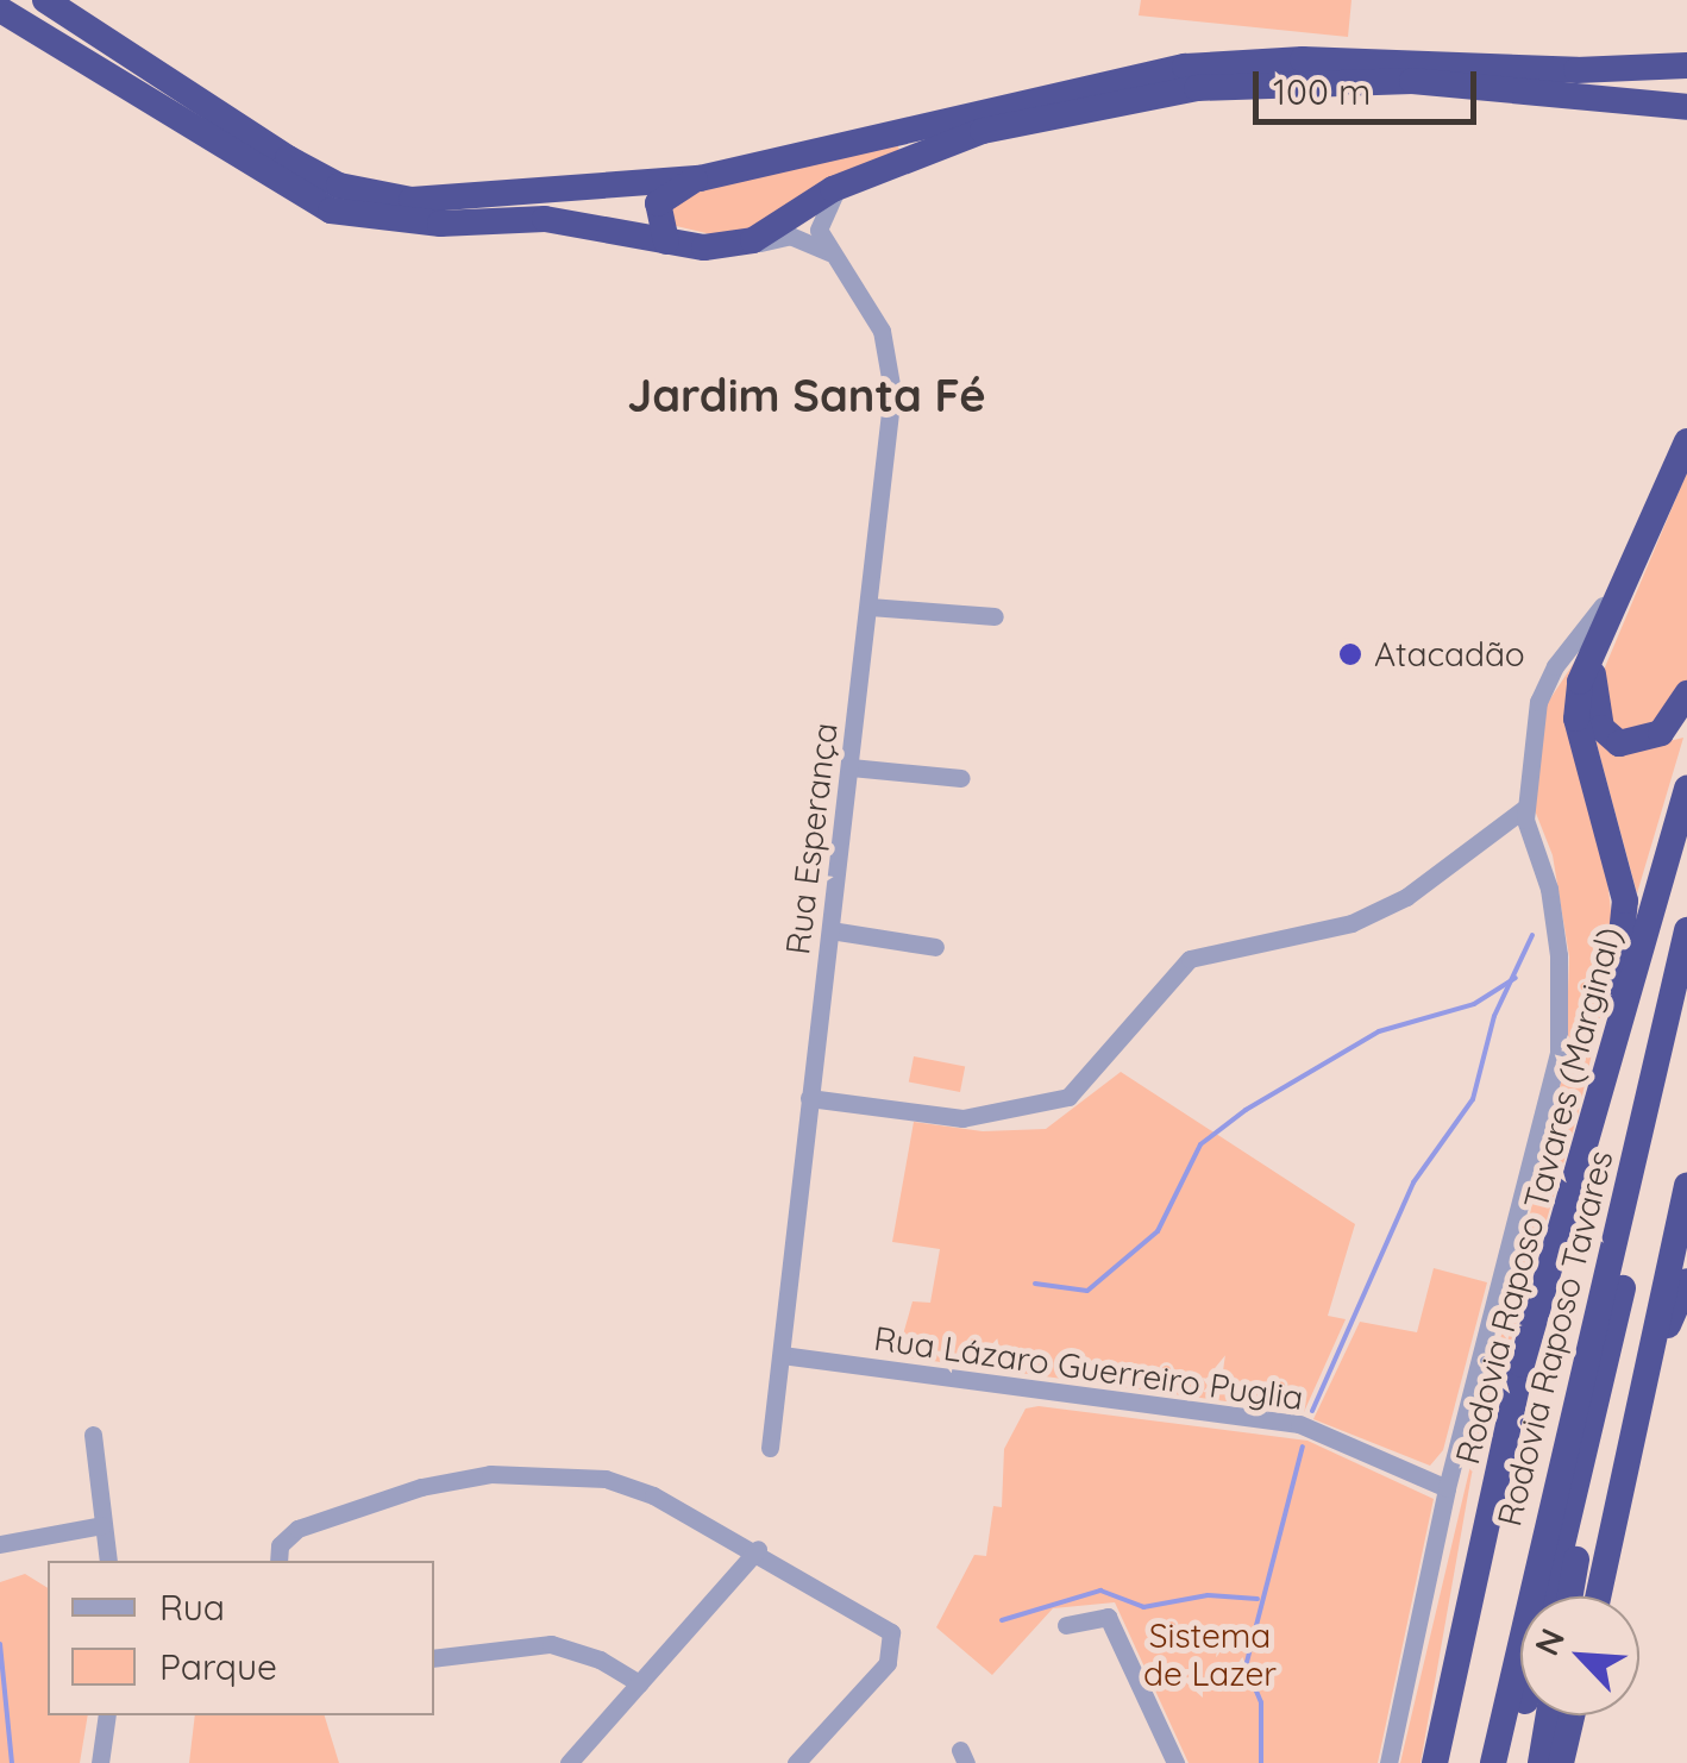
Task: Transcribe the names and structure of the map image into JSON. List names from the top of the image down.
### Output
{
  "streets": {
    "highway": ["Rodovia Raposo Tavares (Marginal)", "Rodovia Raposo Tavares"],
    "street": ["Rua Esperança", "Rua Lázaro Guerreiro Puglia"]
  },
  "crossings": [
    ["Rua Esperança", "Rua Lázaro Guerreiro Puglia"]
  ],
  "districts": ["Jardim Santa Fé"],
  "parks": ["Sistema de Lazer"],
  "places": ["Atacadão"],
  "legend": ["Rua", "Parque"],
  "scale_bar": "100 m",
  "north": "top left"
}
